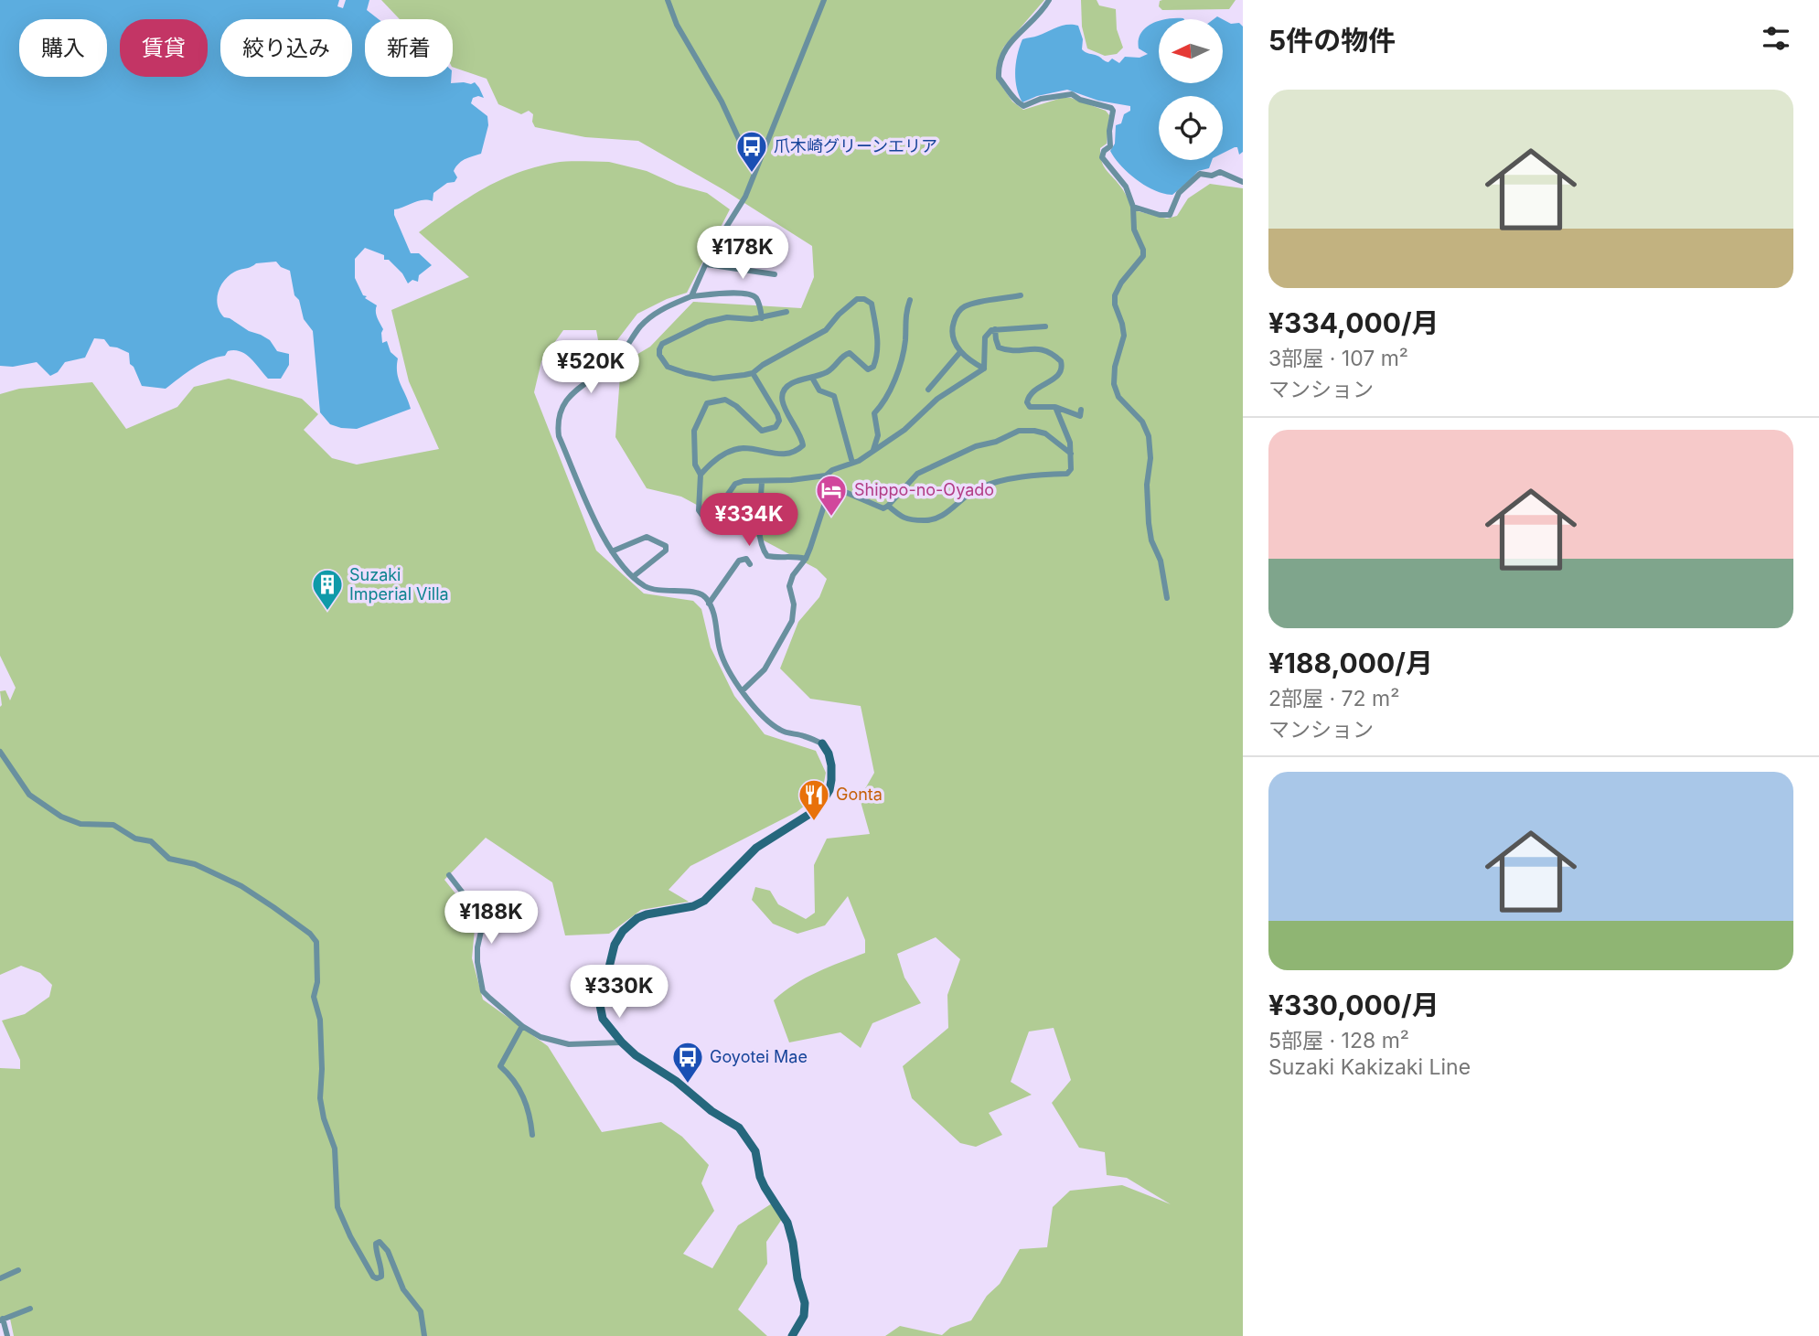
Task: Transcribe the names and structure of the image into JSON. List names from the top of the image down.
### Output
{
  "places": {
    "bus stop": ["爪木崎グリーンエリア", "Goyotei Mae"],
    "hotel": ["Shippo-no-Oyado"],
    "building": ["Suzaki Imperial Villa"],
    "restaurant": ["Gonta"]
  },
  "north": "left",
  "page": {
    "heading": "5件の物件",
    "chip": [
      "購入",
      "賃貸",
      "絞り込み",
      "新着"
    ],
    "list": [
      {
        "name": "¥334,000/月",
        "note": "3部屋 · 107 m² · マンション"
      },
      {
        "name": "¥188,000/月",
        "note": "2部屋 · 72 m² · マンション"
      },
      {
        "name": "¥330,000/月",
        "note": "5部屋 · 128 m² · Suzaki Kakizaki Line"
      }
    ],
    "price": [
      "¥178K",
      "¥520K",
      "¥334K",
      "¥188K",
      "¥330K"
    ]
  }
}
